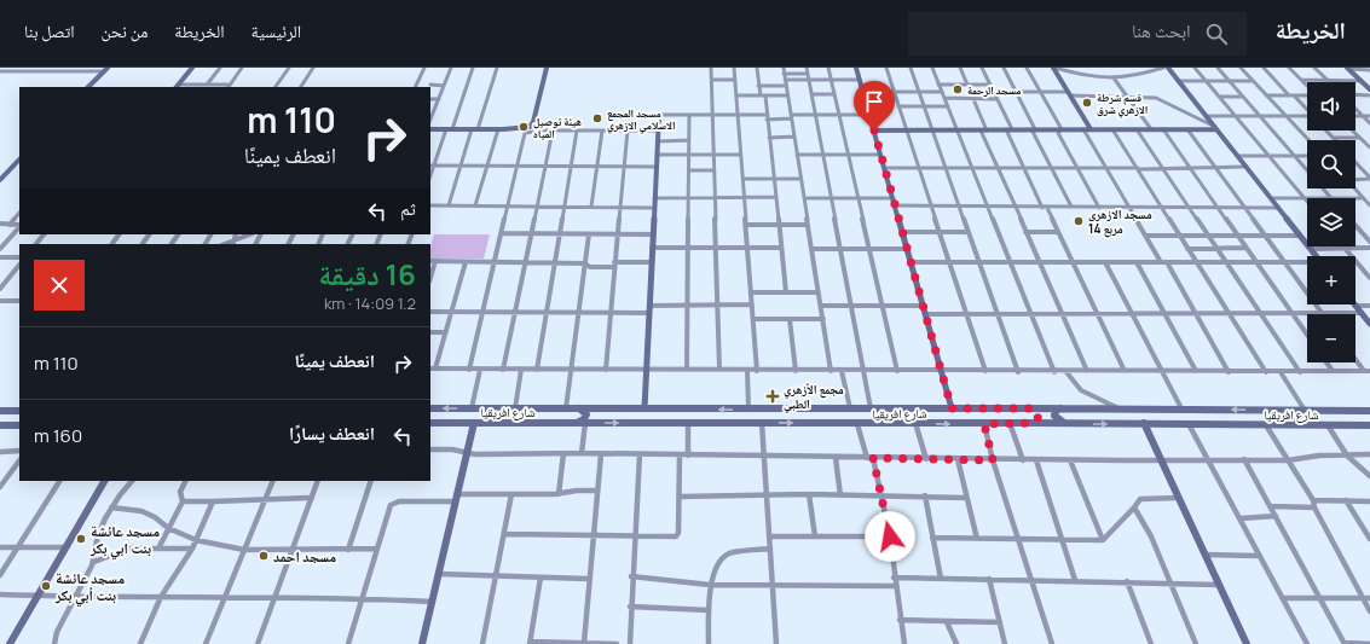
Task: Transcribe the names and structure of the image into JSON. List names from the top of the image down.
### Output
{
  "streets": {
    "street": ["شارع افريقيا"]
  },
  "places": {
    "other": [
      "مسجد الرحمة",
      "قسم شرطة الازهري شرق",
      "مسجد المجمع الاسلامي الازهري",
      "هيئة توصيل المياه",
      "مسجد الازهري مربع 14",
      "مسجد عائشة بنت ابي بكر",
      "مسجد احمد",
      "مسجد عائشة بنت أبي بكر"
    ],
    "health": ["مجمع الأزهري الطبي"]
  },
  "page": {
    "header": "الخريطة",
    "search": "ابحث هنا",
    "nav": [
      "الرئيسية",
      "الخريطة",
      "من نحن",
      "اتصل بنا"
    ],
    "map_buttons": ["+", "−"],
    "turn": ["110 m", "انعطف يمينًا"],
    "then": "ثم",
    "heading": ["16 دقيقة", "1.2 km · 14:09"],
    "list": [
      {
        "name": "انعطف يمينًا",
        "value": "110 m"
      },
      {
        "name": "انعطف يسارًا",
        "value": "160 m"
      }
    ]
  }
}
